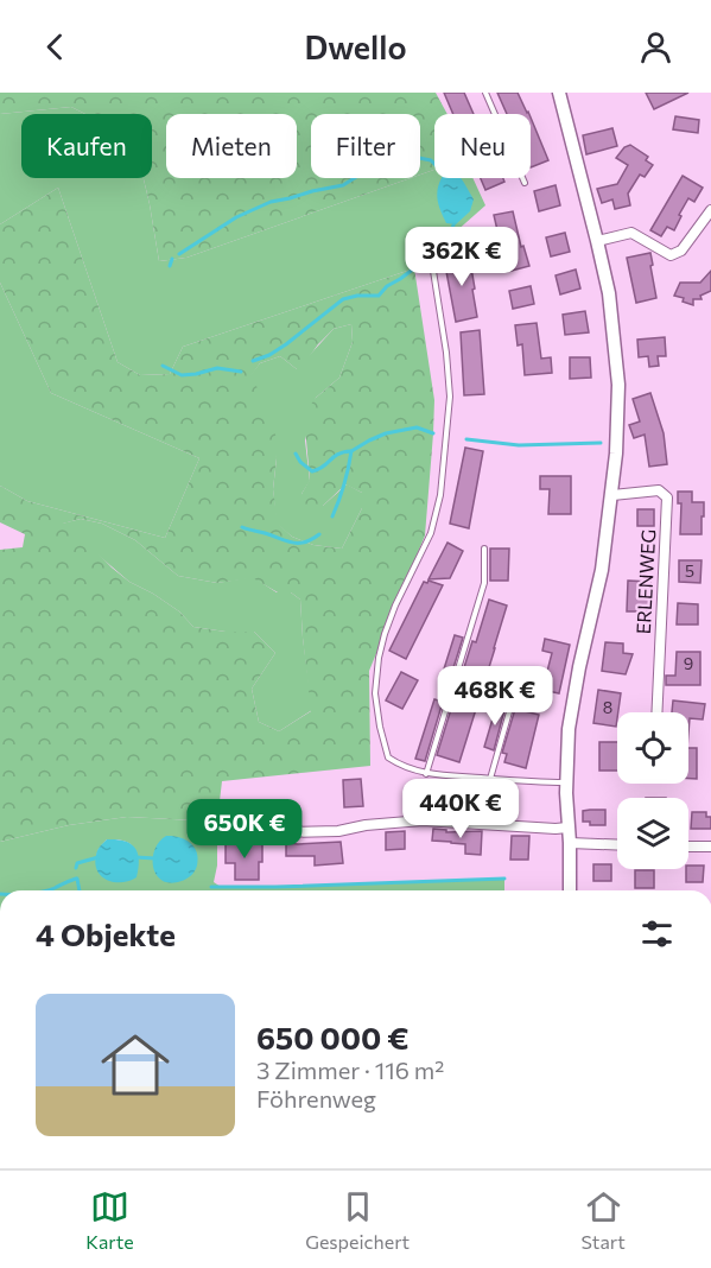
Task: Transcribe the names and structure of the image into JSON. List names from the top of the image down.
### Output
{
  "streets": {
    "street": ["ERLENWEG"]
  },
  "house_numbers": ["5", "9", "8"],
  "page": {
    "header": "Dwello",
    "chip": [
      "Kaufen",
      "Mieten",
      "Filter",
      "Neu"
    ],
    "price": [
      "362K €",
      "468K €",
      "440K €",
      "650K €"
    ],
    "heading": "4 Objekte",
    "list": [
      {
        "name": "650 000 €",
        "note": "3 Zimmer · 116 m² · Föhrenweg"
      }
    ],
    "tabs": ["Karte", "Gespeichert", "Start"]
  }
}
